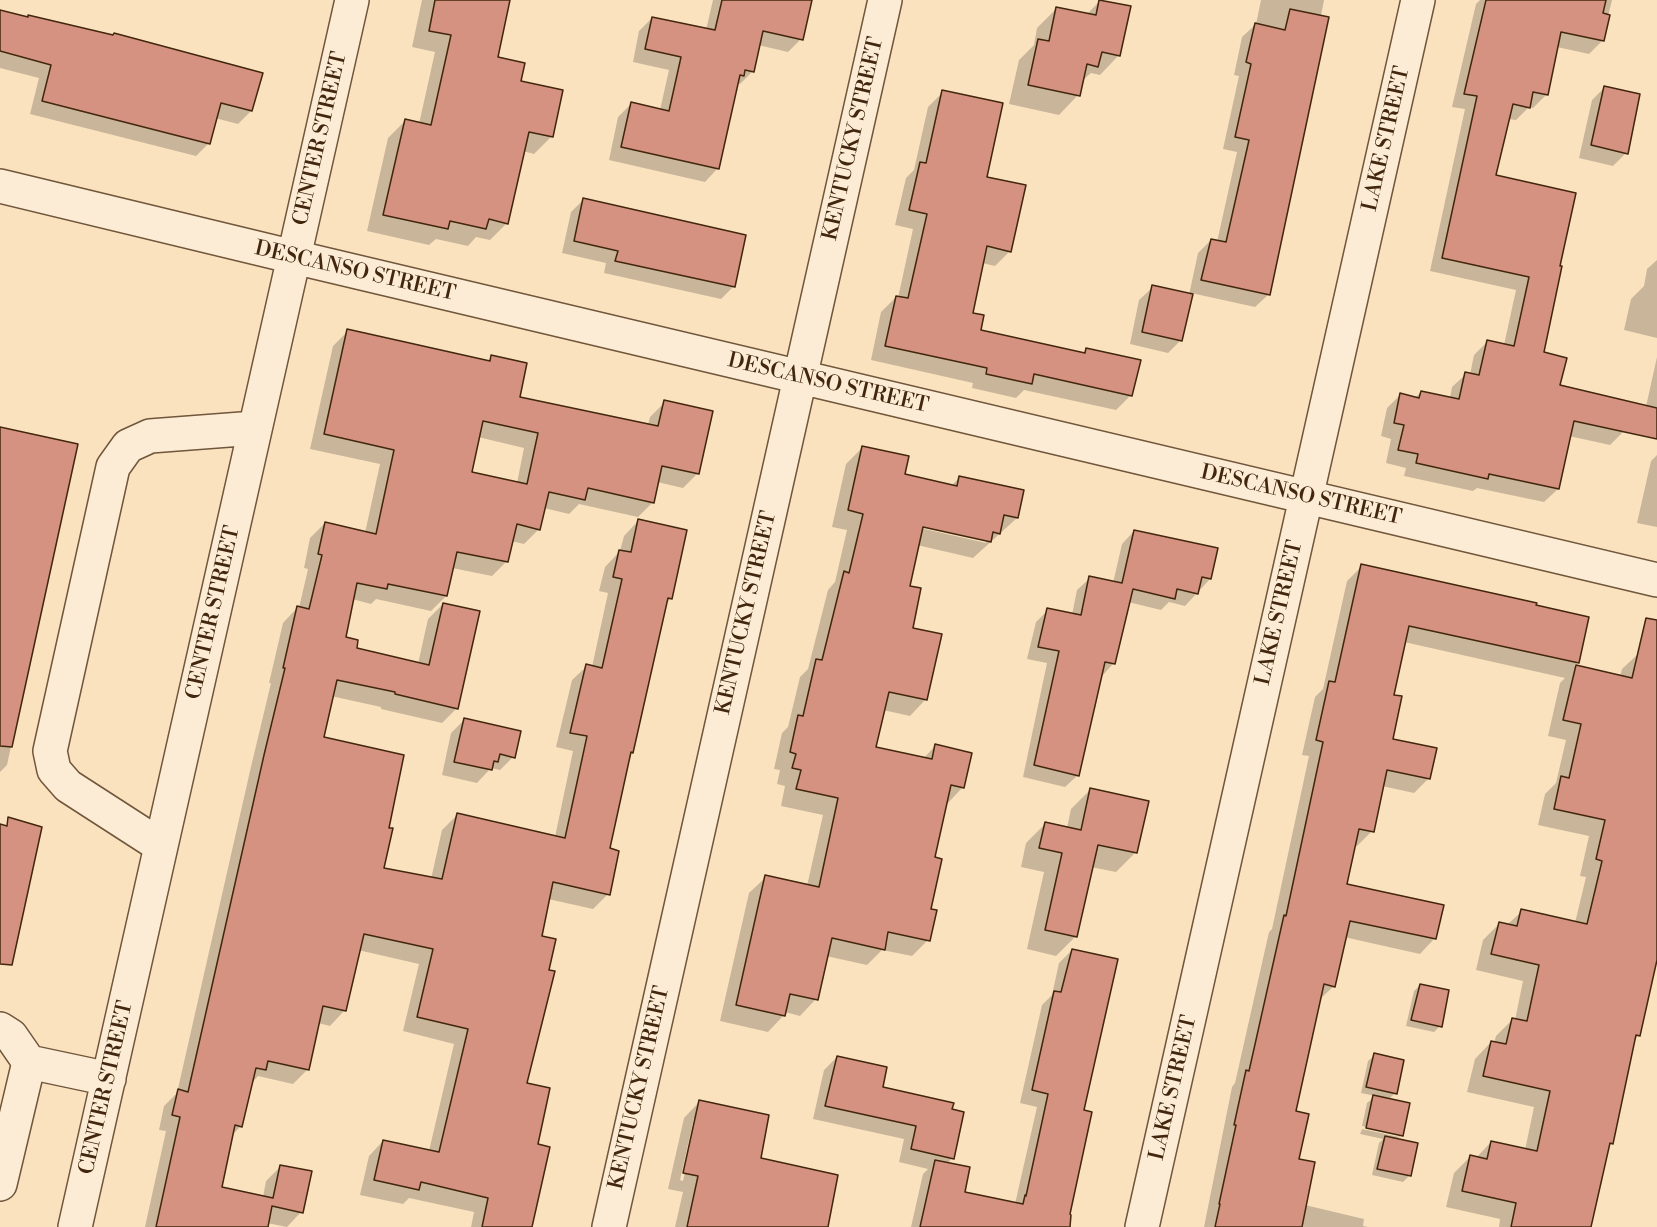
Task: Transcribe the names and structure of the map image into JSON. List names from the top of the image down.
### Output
{
  "streets": {
    "street": [
      "CENTER STREET",
      "KENTUCKY STREET",
      "LAKE STREET",
      "DESCANSO STREET"
    ]
  },
  "crossings": [
    ["CENTER STREET", "DESCANSO STREET"],
    ["KENTUCKY STREET", "DESCANSO STREET"],
    ["LAKE STREET", "DESCANSO STREET"]
  ]
}
